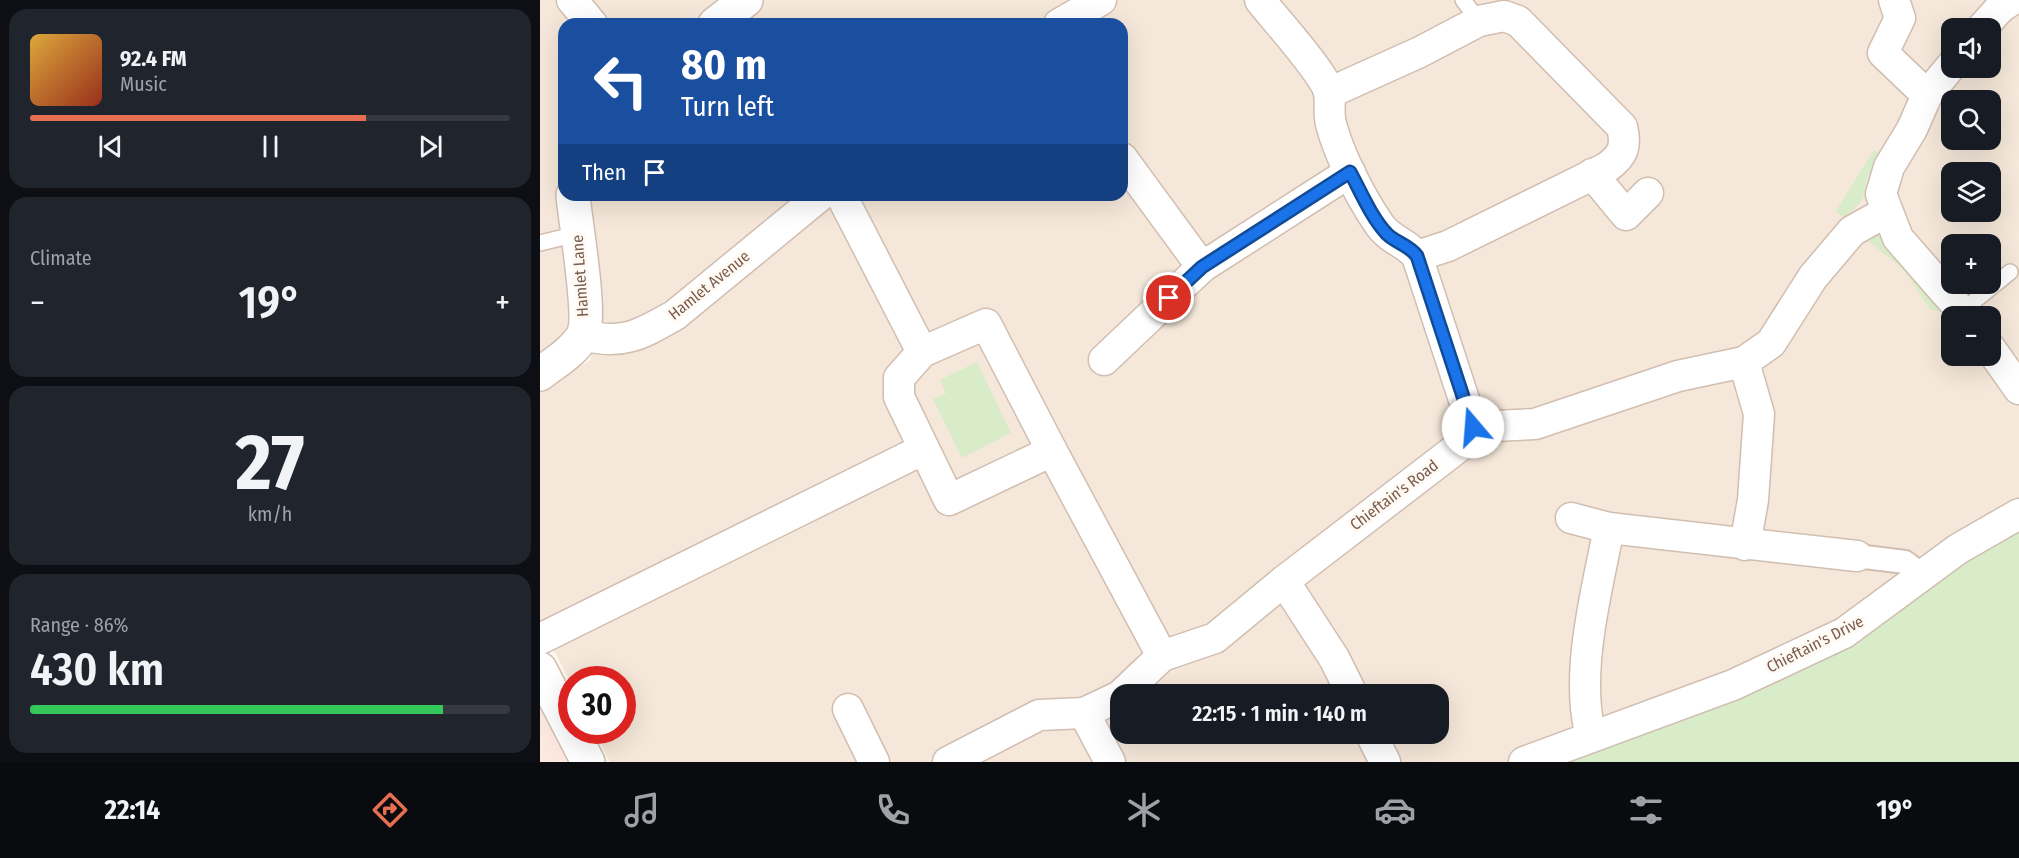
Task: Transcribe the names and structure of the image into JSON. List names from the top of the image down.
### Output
{
  "streets": {
    "street": [
      "Hamlet Lane",
      "Hamlet Avenue",
      "Chieftain's Road",
      "Chieftain's Drive"
    ]
  },
  "crossings": [
    ["Hamlet Lane", "Hamlet Avenue"]
  ],
  "page": {
    "map_buttons": ["+", "−"],
    "turn": ["80 m", "Turn left"],
    "song": ["92.4 FM", "Music"],
    "then": "Then",
    "tile": [
      "Climate",
      ["27", "km/h"],
      ["Range · 86%", "430 km"]
    ],
    "heat": ["−", "19°", "+"],
    "limit": "30",
    "trip": "22:15 · 1 min · 140 m",
    "tabs": ["22:14", "19°"]
  }
}
